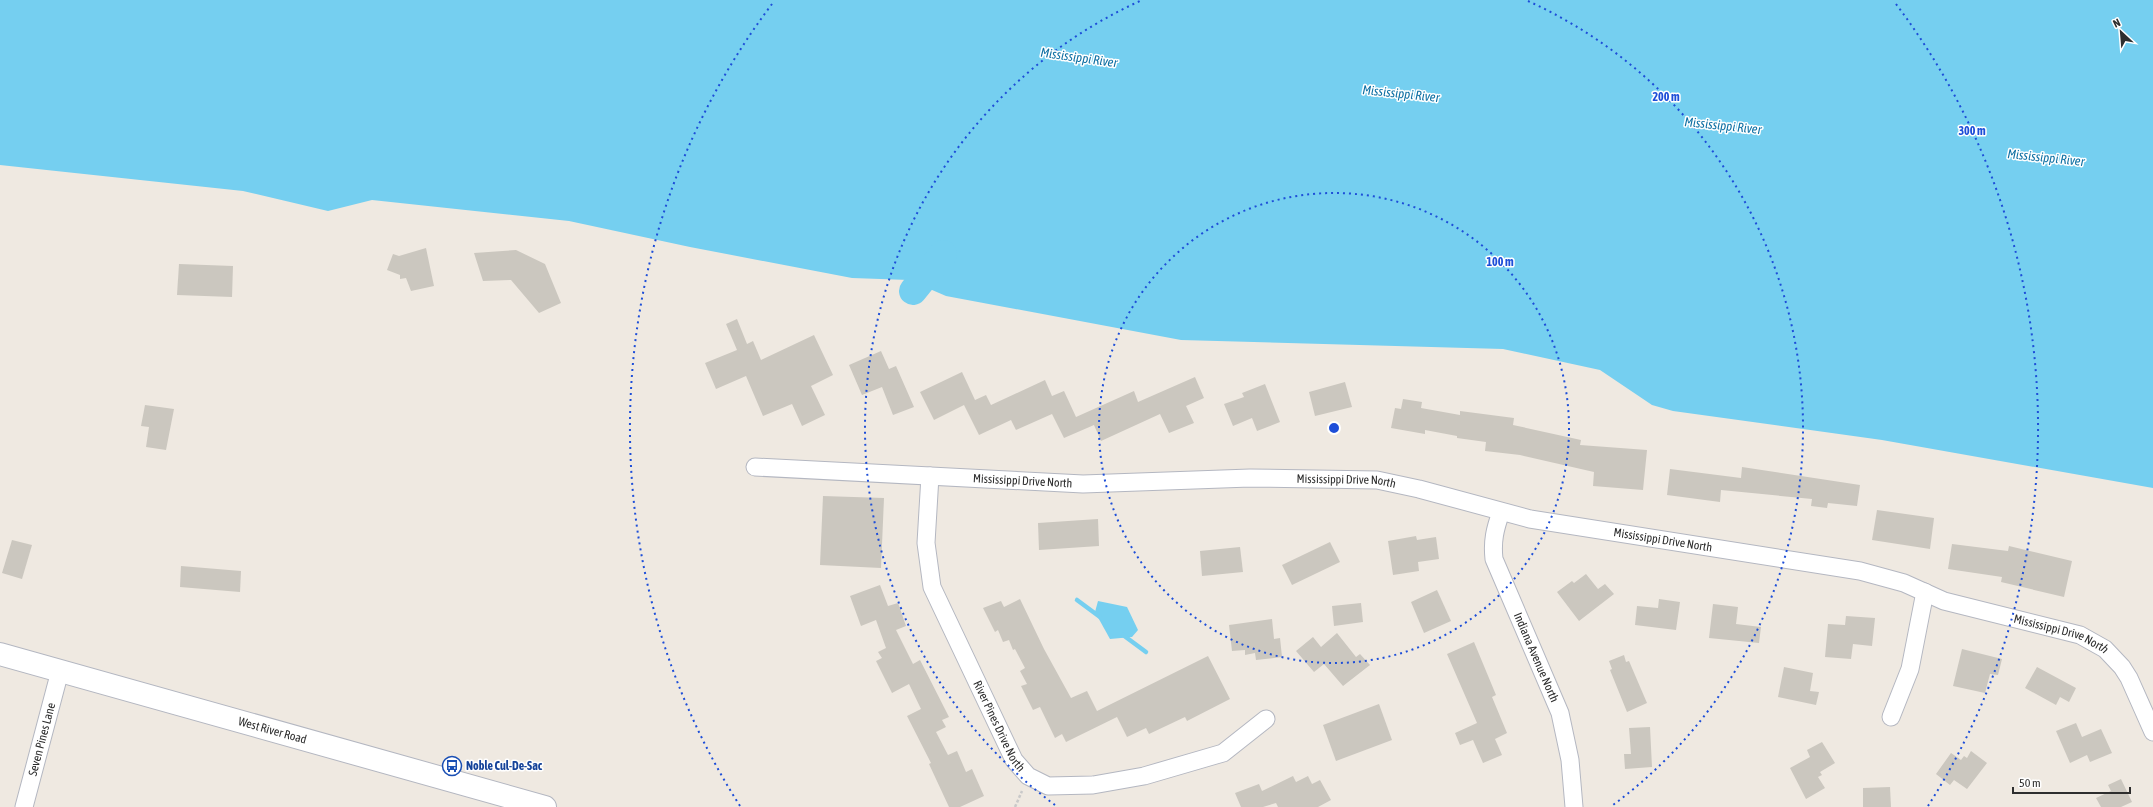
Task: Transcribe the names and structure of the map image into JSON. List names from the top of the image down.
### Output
{
  "streets": {
    "main road": ["West River Road"],
    "street": [
      "Mississippi Drive North",
      "Indiana Avenue North",
      "River Pines Drive North",
      "Seven Pines Lane"
    ]
  },
  "crossings": [
    ["Mississippi Drive North", "Indiana Avenue North"],
    ["Mississippi Drive North", "River Pines Drive North"],
    ["West River Road", "Seven Pines Lane"]
  ],
  "water": ["Mississippi River"],
  "places": {
    "bus stop": ["Noble Cul-De-Sac"]
  },
  "scale_bar": "50 m",
  "north": "top left",
  "rings": ["200 m", "300 m", "100 m"]
}
